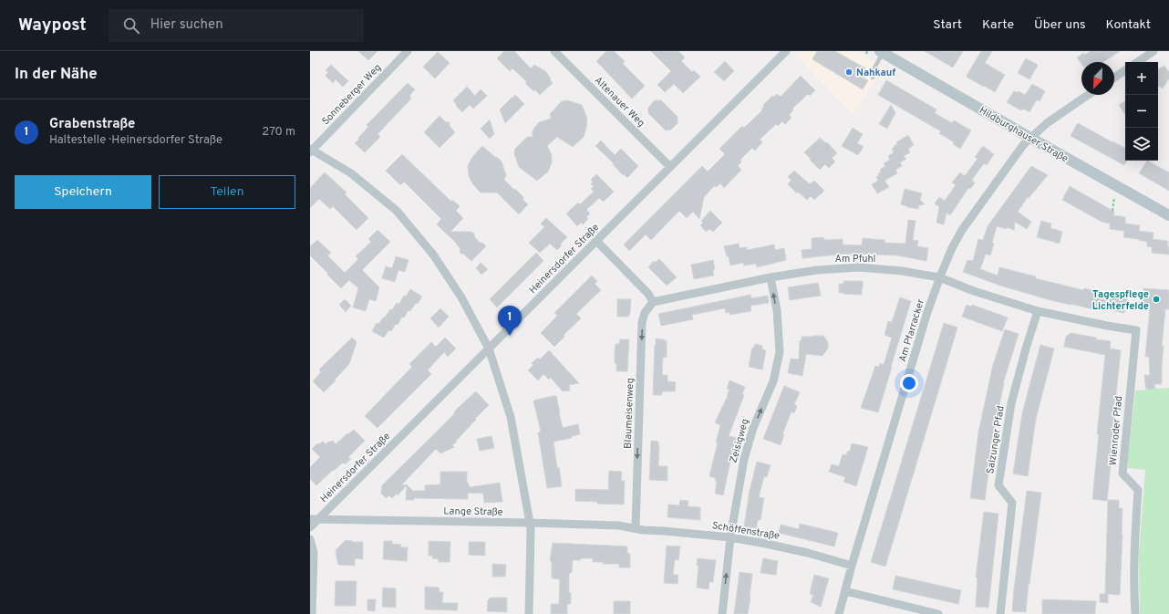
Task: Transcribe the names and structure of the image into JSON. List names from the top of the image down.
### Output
{
  "streets": {
    "main road": ["Hildburghauser Straße"],
    "street": [
      "Sonneberger Weg",
      "Altenauer Weg",
      "Heinersdorfer Straße",
      "Am Pfuhl",
      "Am Pfarracker",
      "Blaumeisenweg",
      "Wienroder Pfad",
      "Salzunger Pfad",
      "Zeisigweg",
      "Lange Straße",
      "Schöffenstraße"
    ]
  },
  "crossings": [
    ["Altenauer Weg", "Heinersdorfer Straße"],
    ["Hildburghauser Straße", "Am Pfarracker"],
    ["Heinersdorfer Straße", "Lange Straße"],
    ["Am Pfuhl", "Am Pfarracker"],
    ["Am Pfuhl", "Blaumeisenweg"],
    ["Am Pfuhl", "Wienroder Pfad"],
    ["Am Pfuhl", "Salzunger Pfad"],
    ["Am Pfuhl", "Zeisigweg"],
    ["Am Pfarracker", "Schöffenstraße"],
    ["Blaumeisenweg", "Lange Straße"],
    ["Blaumeisenweg", "Schöffenstraße"],
    ["Zeisigweg", "Schöffenstraße"],
    ["Lange Straße", "Schöffenstraße"]
  ],
  "one_way": ["Blaumeisenweg", "Zeisigweg"],
  "places": ["Nahkauf", "Tagespflege Lichterfelde"],
  "north": "bottom left",
  "page": {
    "header": "Waypost",
    "search": "Hier suchen",
    "nav": [
      "Start",
      "Karte",
      "Über uns",
      "Kontakt"
    ],
    "heading": "In der Nähe",
    "map_buttons": ["+", "−"],
    "list": [
      {
        "mark": "1",
        "name": "Grabenstraße",
        "note": "Haltestelle · Heinersdorfer Straße",
        "value": "270 m"
      }
    ],
    "buttons": ["Speichern", "Teilen"],
    "pins": "1"
  }
}
